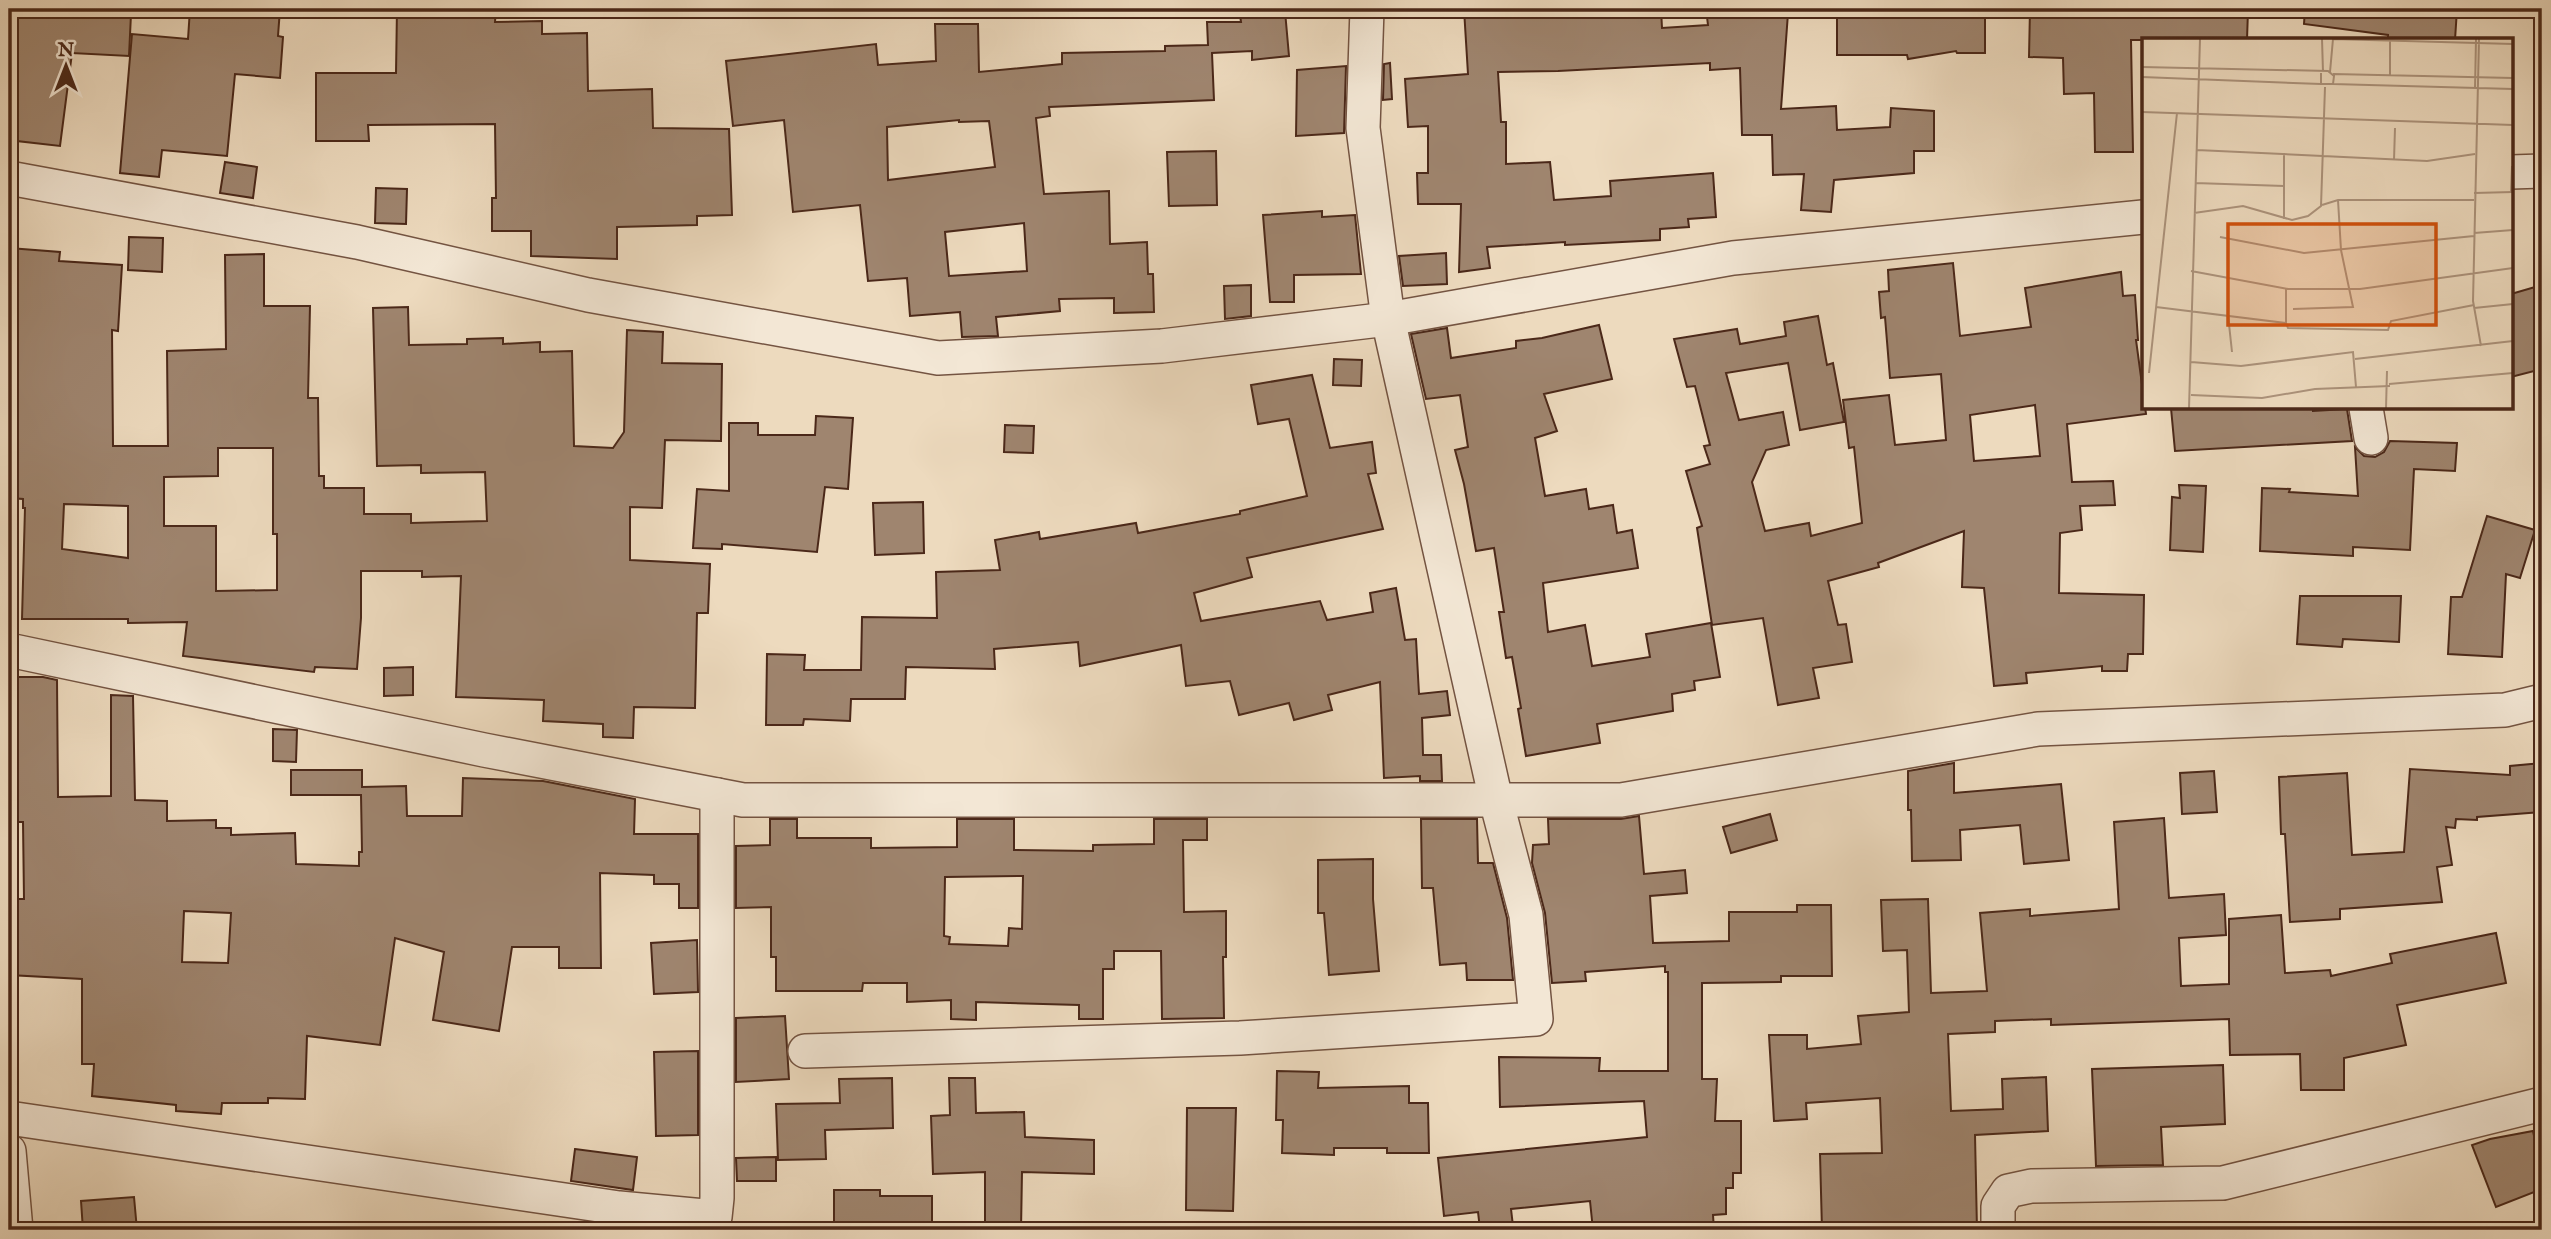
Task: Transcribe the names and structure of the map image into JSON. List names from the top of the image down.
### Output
{
  "north": "top"
}
